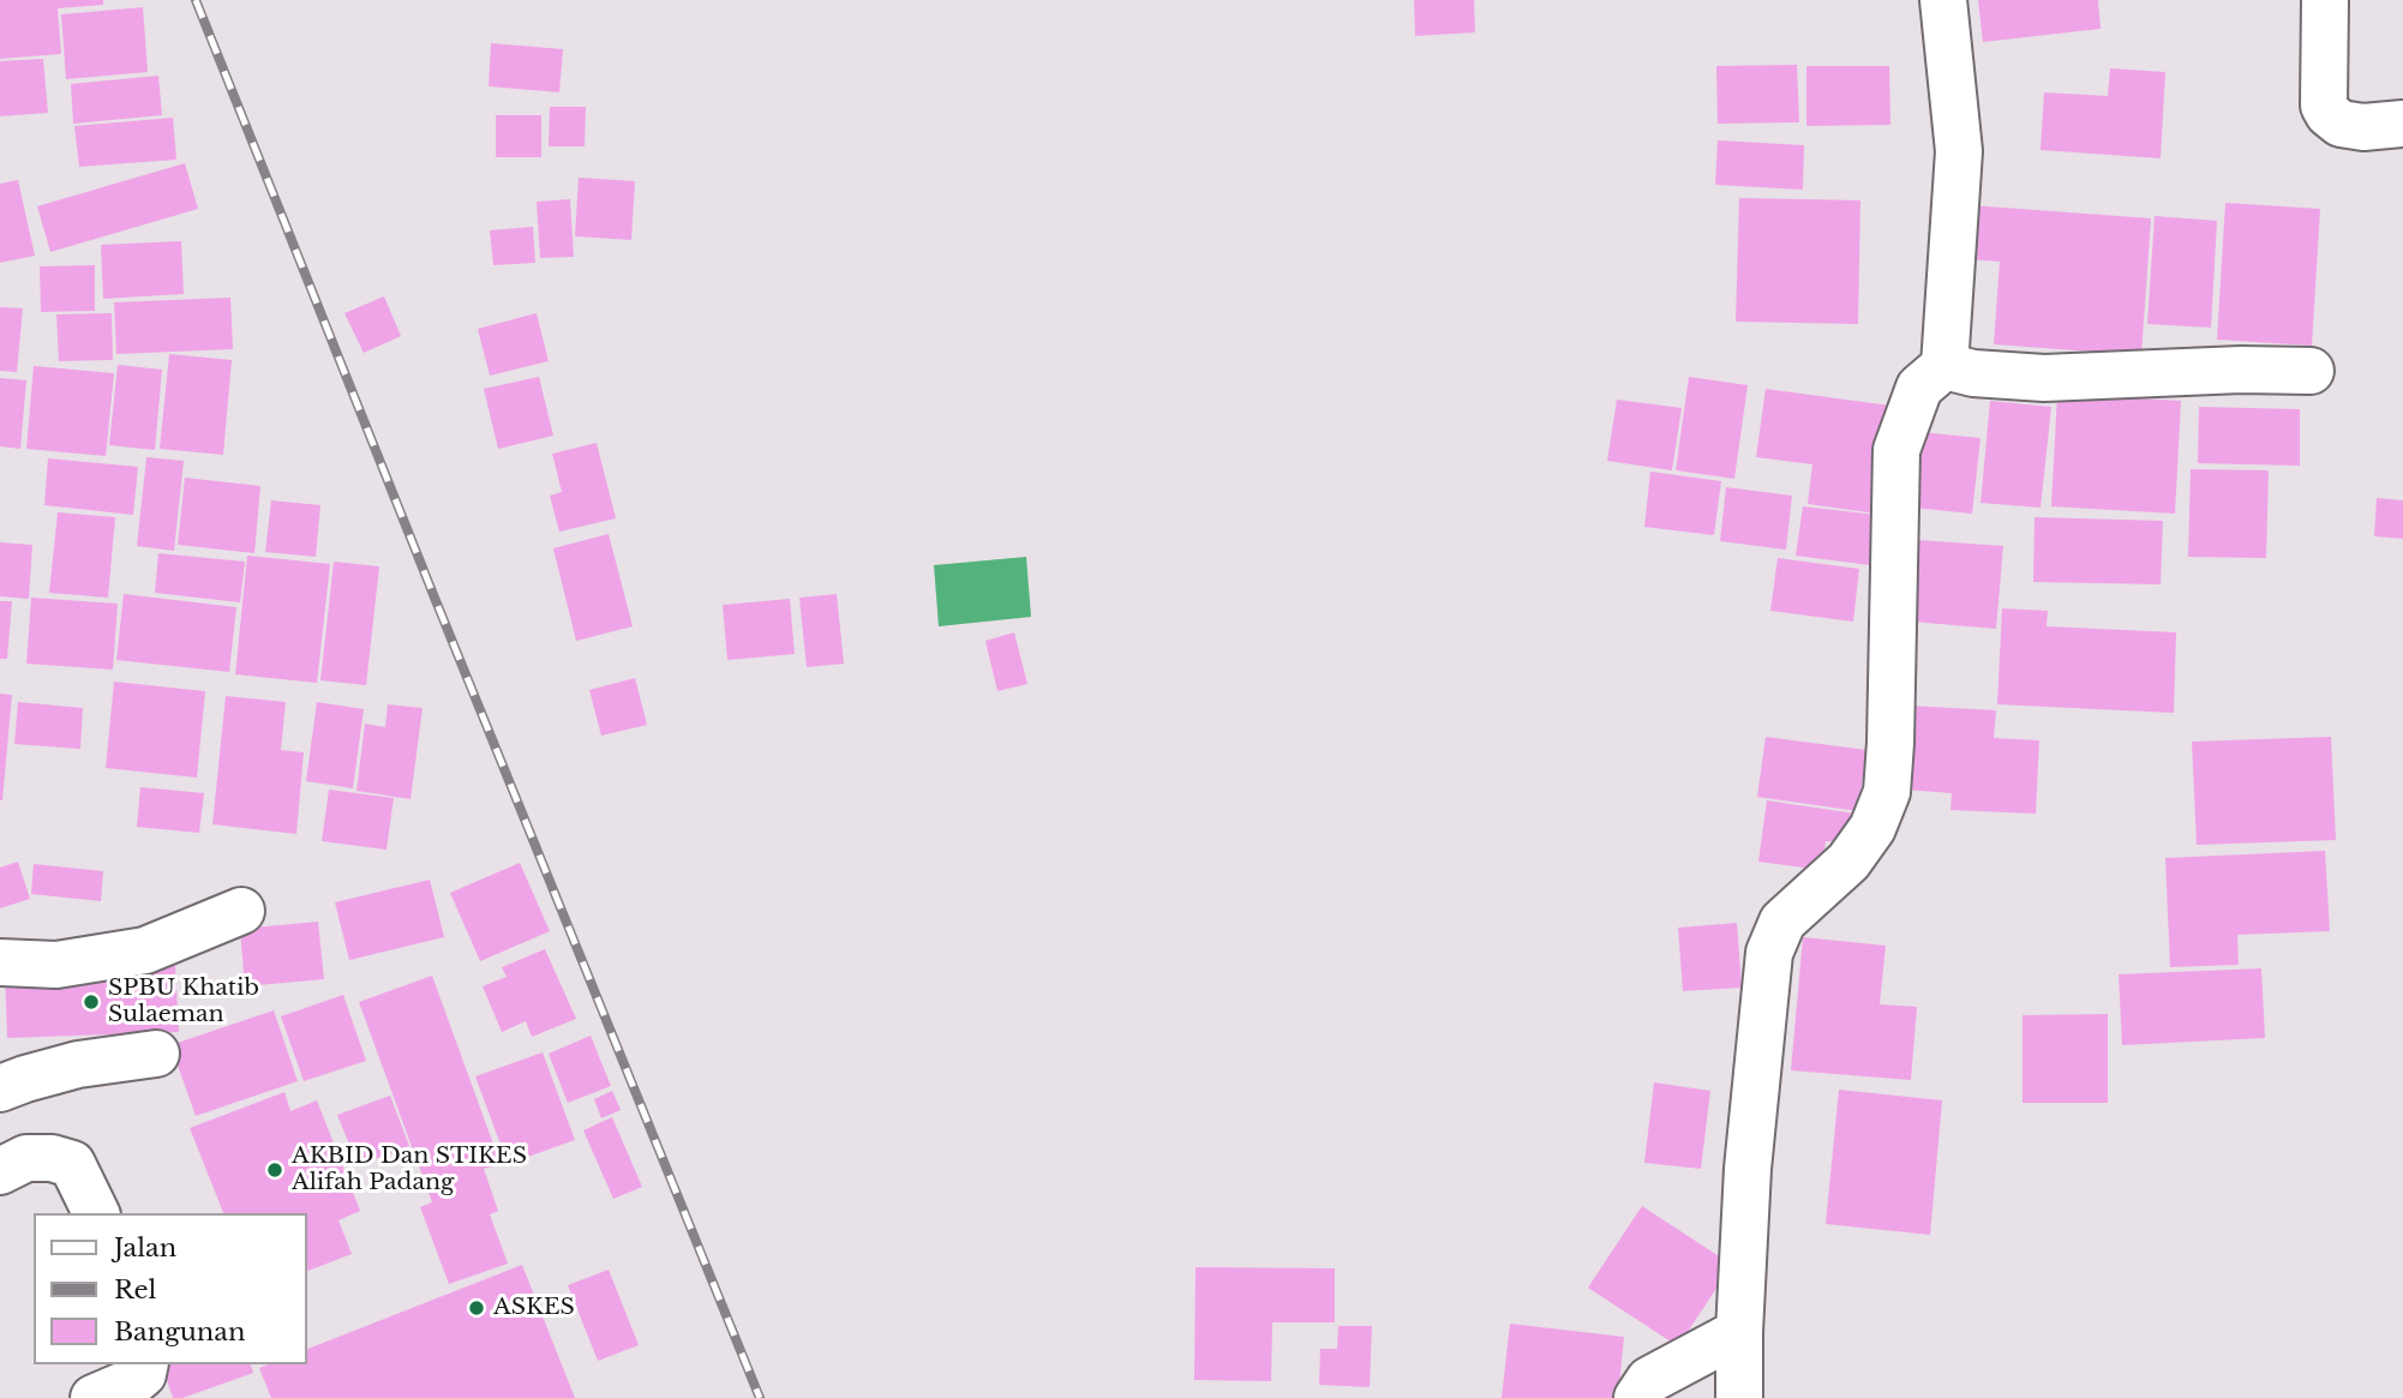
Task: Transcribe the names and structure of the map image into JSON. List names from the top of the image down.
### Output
{
  "places": ["SPBU Khatib Sulaeman", "AKBID Dan STIKES Alifah Padang", "ASKES"],
  "legend": ["Jalan", "Rel", "Bangunan"]
}
